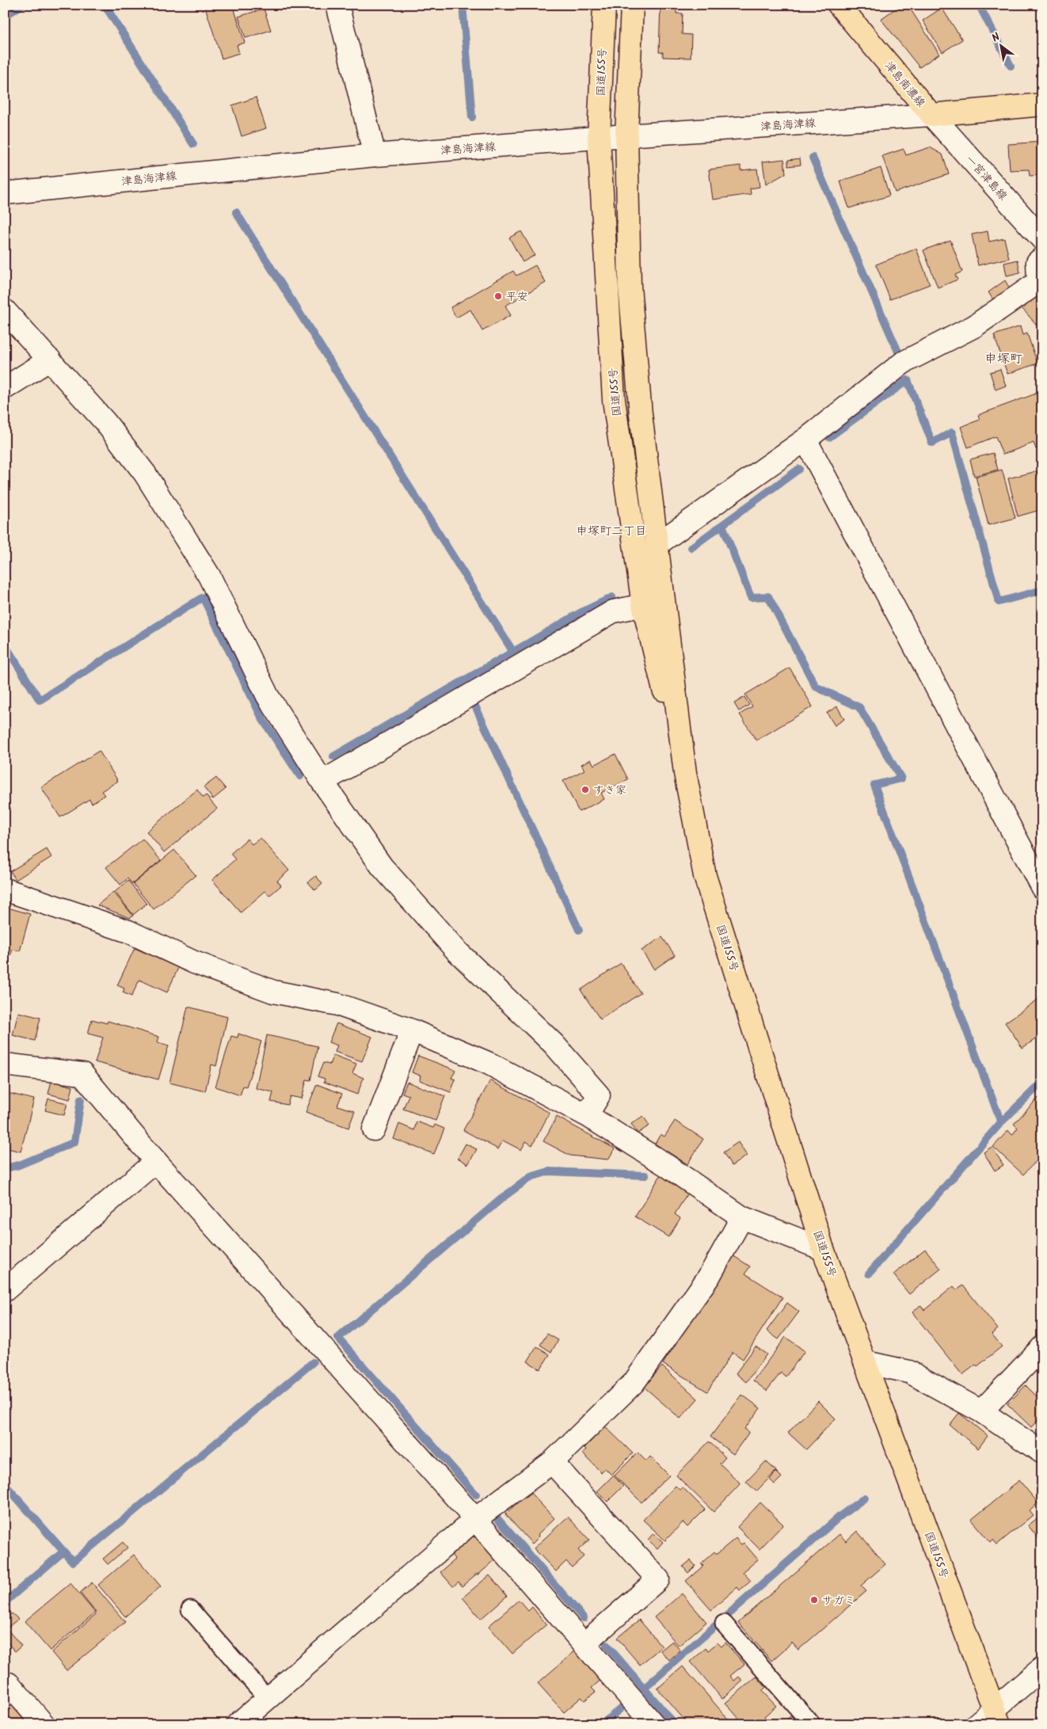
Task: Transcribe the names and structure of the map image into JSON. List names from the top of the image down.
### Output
{
  "streets": {
    "main road": ["国道155号", "津島南濃線"],
    "street": ["津島海津線", "一宮津島線"]
  },
  "crossings": [
    ["国道155号", "津島海津線"],
    ["津島南濃線", "津島海津線"],
    ["津島南濃線", "一宮津島線"],
    ["津島海津線", "一宮津島線"]
  ],
  "districts": ["申塚町", "申塚町二丁目"],
  "places": ["平安", "すき家", "サガミ"],
  "north": "top left"
}
